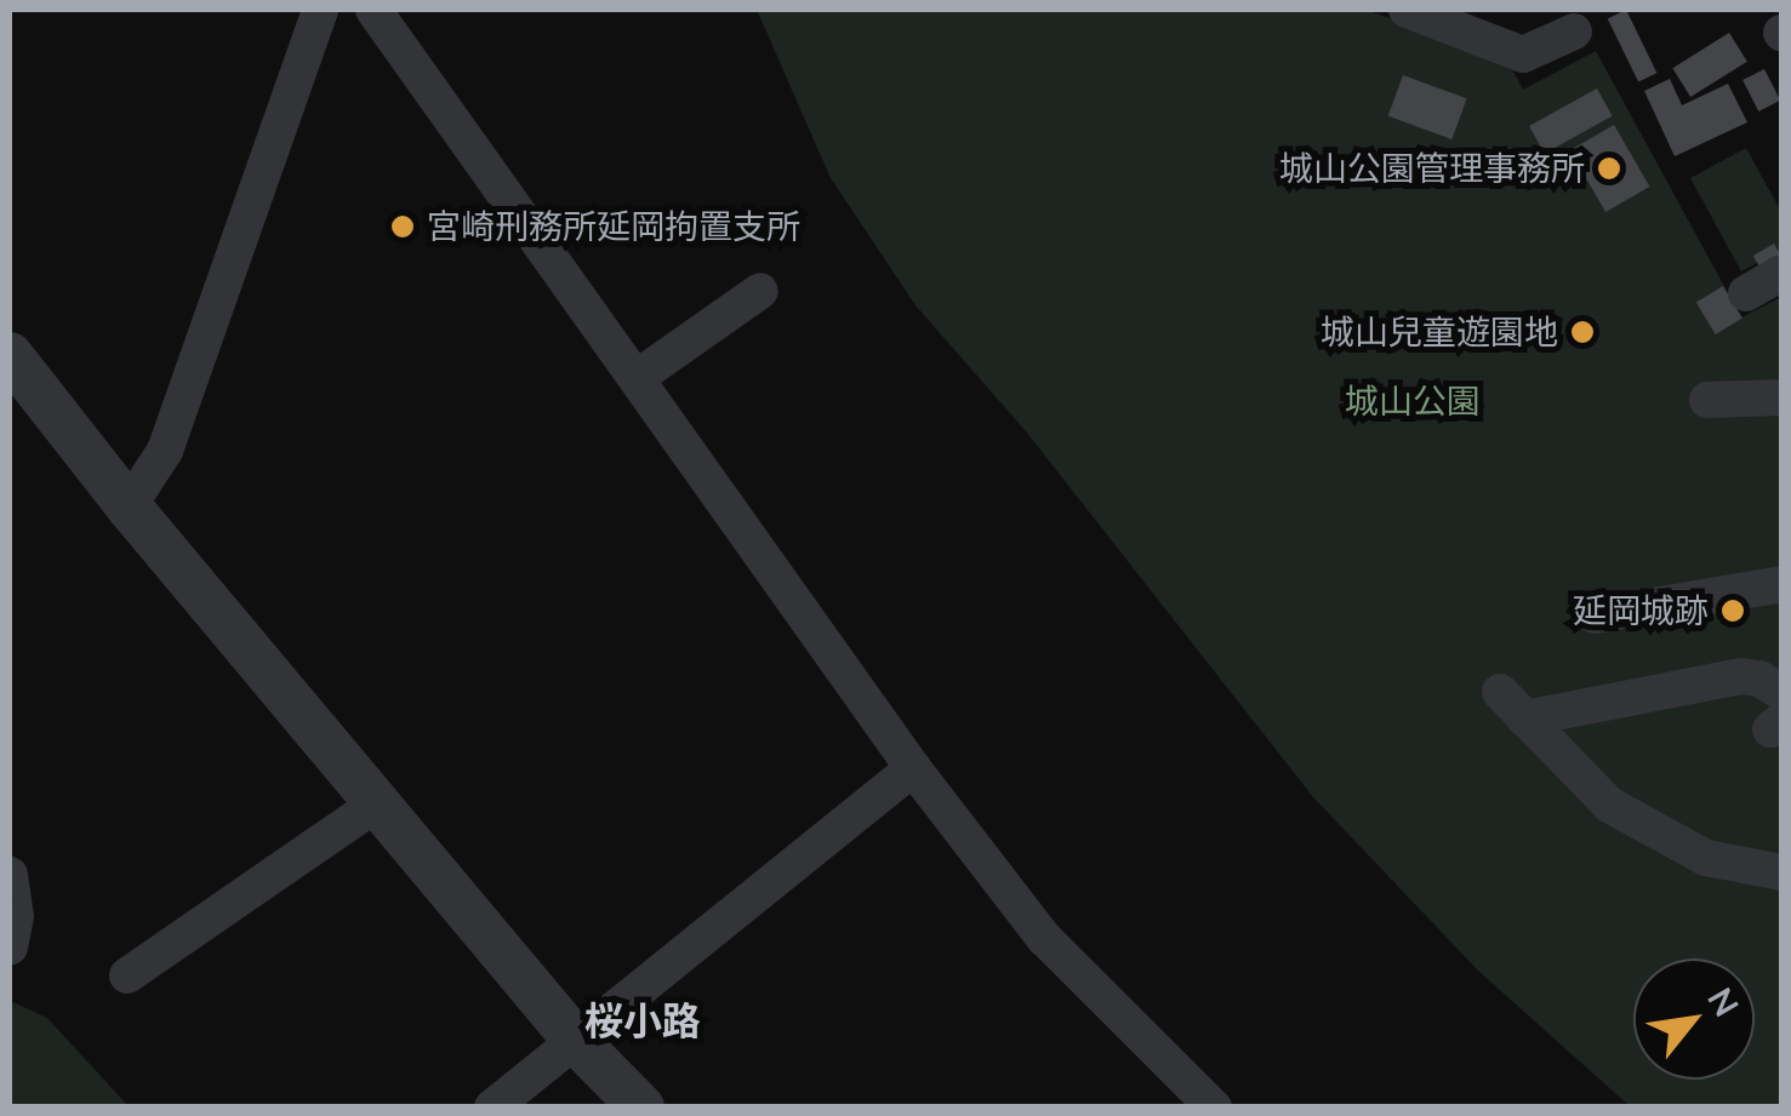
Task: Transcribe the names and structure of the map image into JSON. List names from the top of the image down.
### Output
{
  "districts": ["桜小路"],
  "parks": ["城山公園"],
  "places": [
    "城山公園管理事務所",
    "宮崎刑務所延岡拘置支所",
    "城山兒童遊園地",
    "延岡城跡"
  ],
  "north": "top right"
}
